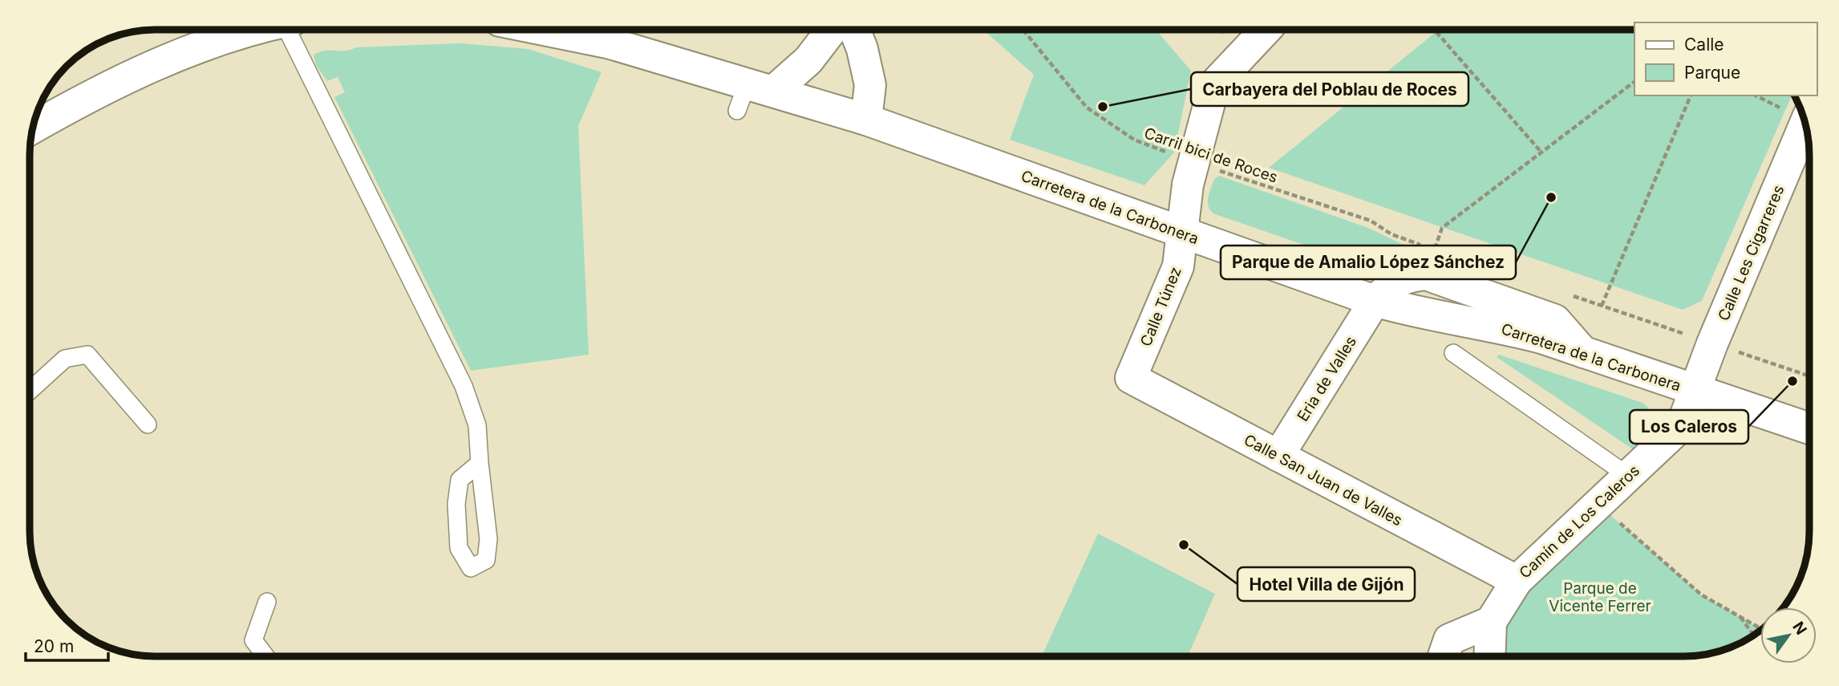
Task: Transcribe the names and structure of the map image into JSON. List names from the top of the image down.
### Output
{
  "streets": {
    "street": [
      "Carretera de la Carbonera",
      "Calle Les Cigarreres",
      "Calle Túnez",
      "Eria de Valles",
      "Calle San Juan de Valles",
      "Camín de Los Caleros"
    ],
    "path": ["Carril bici de Roces"]
  },
  "crossings": [
    ["Carril bici de Roces", "Calle Túnez"],
    ["Carretera de la Carbonera", "Calle Les Cigarreres"],
    ["Carretera de la Carbonera", "Calle Túnez"],
    ["Carretera de la Carbonera", "Eria de Valles"],
    ["Carretera de la Carbonera", "Camín de Los Caleros"],
    ["Calle Les Cigarreres", "Camín de Los Caleros"],
    ["Calle Túnez", "Calle San Juan de Valles"],
    ["Eria de Valles", "Calle San Juan de Valles"],
    ["Calle San Juan de Valles", "Camín de Los Caleros"]
  ],
  "parks": ["Parque de Vicente Ferrer"],
  "places": [
    "Carbayera del Poblau de Roces",
    "Parque de Amalio López Sánchez",
    "Los Caleros",
    "Hotel Villa de Gijón"
  ],
  "legend": ["Calle", "Parque"],
  "scale_bar": "20 m",
  "north": "top right"
}
